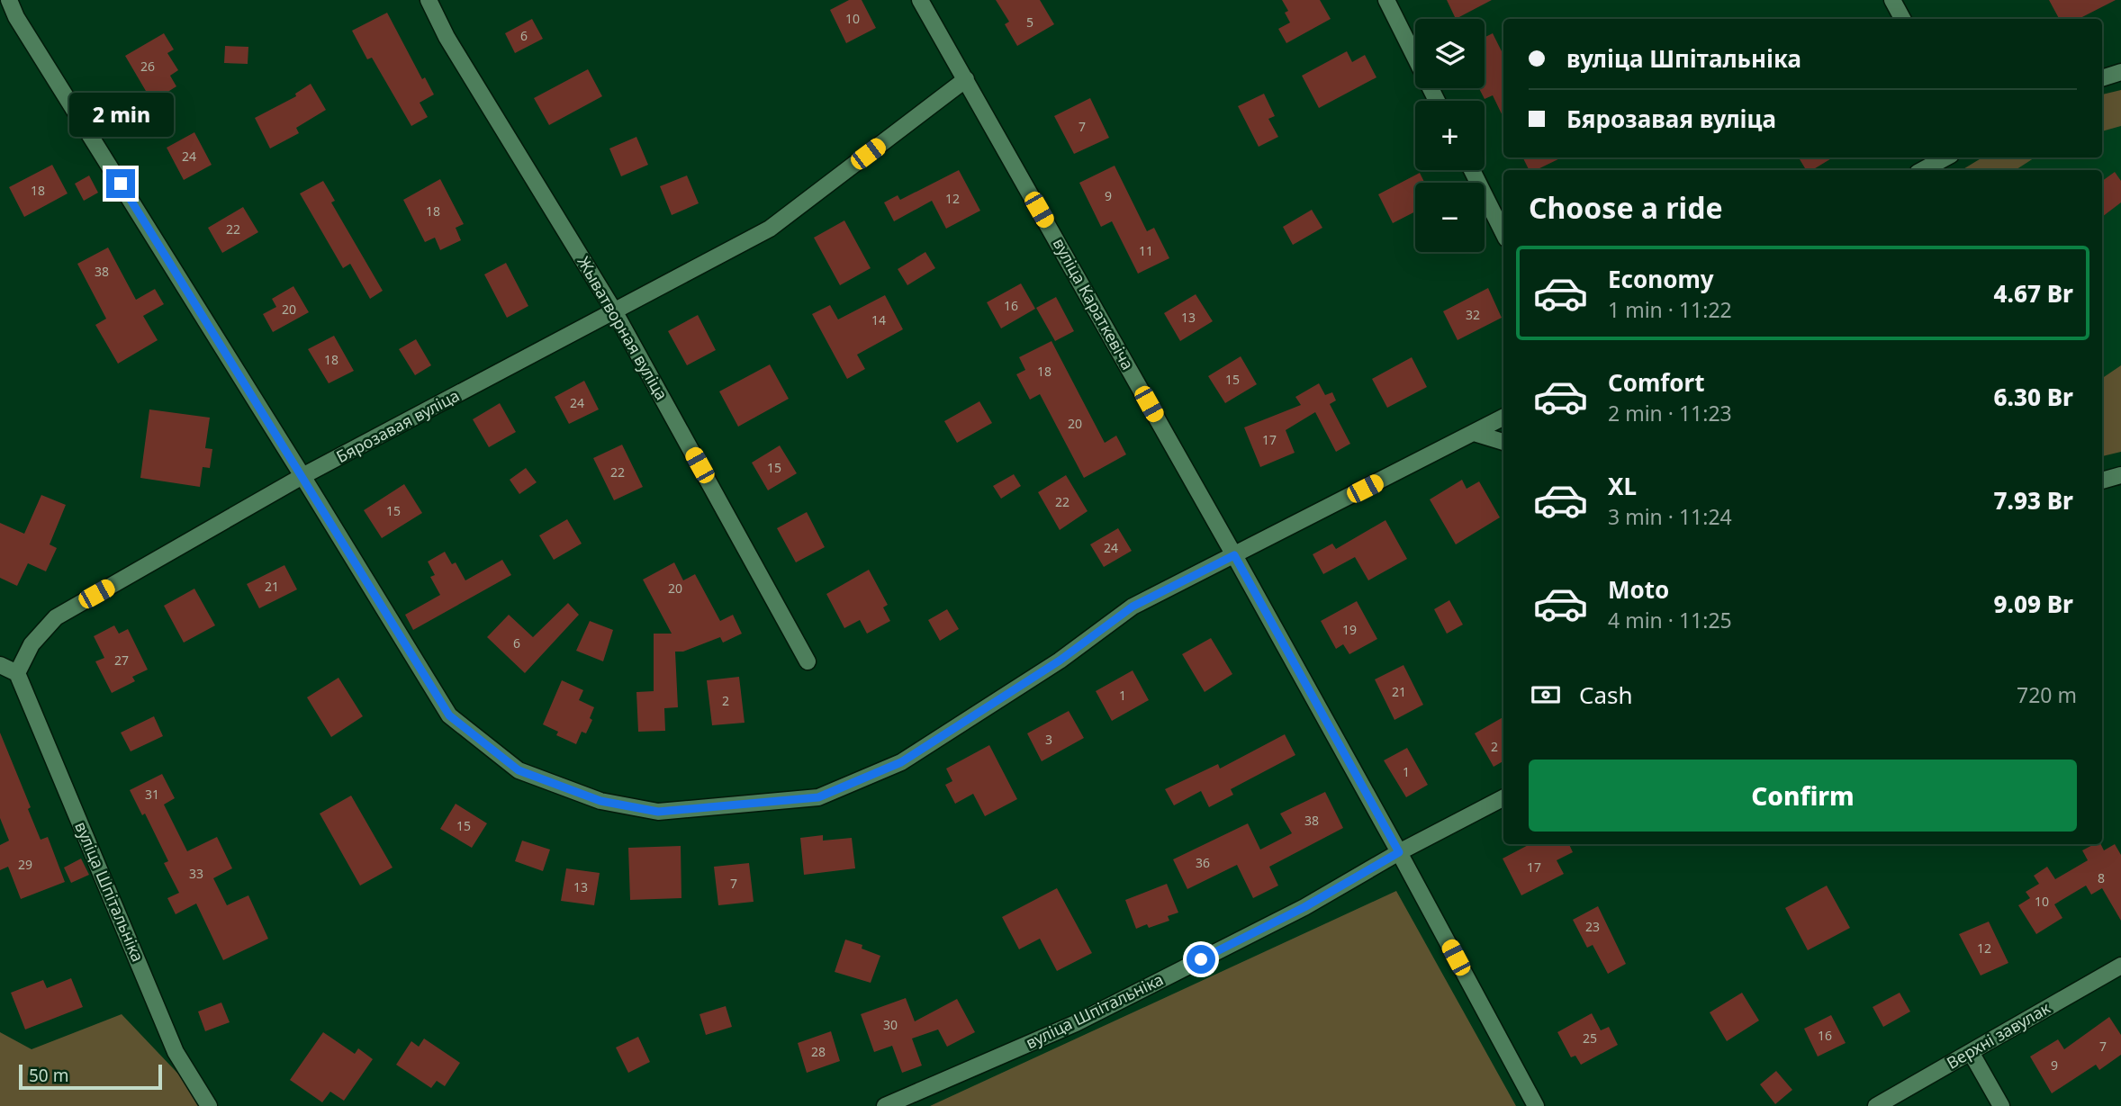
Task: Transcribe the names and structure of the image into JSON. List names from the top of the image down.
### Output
{
  "streets": {
    "street": [
      "вуліца Караткевіча",
      "Жыватворная вуліца",
      "Бярозавая вуліца",
      "вуліца Шпітальніка",
      "Верхні завулак"
    ]
  },
  "crossings": [
    ["вуліца Караткевіча", "Бярозавая вуліца"],
    ["вуліца Караткевіча", "вуліца Шпітальніка"],
    ["Жыватворная вуліца", "Бярозавая вуліца"],
    ["Бярозавая вуліца", "вуліца Шпітальніка"]
  ],
  "house_numbers": [
    "10",
    "5",
    "6",
    "26",
    "7",
    "24",
    "18",
    "9",
    "12",
    "18",
    "22",
    "11",
    "38",
    "16",
    "20",
    "32",
    "13",
    "14",
    "18",
    "18",
    "15",
    "24",
    "20",
    "17",
    "15",
    "22",
    "22",
    "15",
    "24",
    "21",
    "20",
    "19",
    "6",
    "27",
    "21",
    "1",
    "2",
    "3",
    "2",
    "1",
    "31",
    "38",
    "15",
    "36",
    "29",
    "17",
    "33",
    "8",
    "7",
    "13",
    "10",
    "23",
    "12",
    "30",
    "16",
    "25",
    "7",
    "28",
    "9"
  ],
  "scale_bar": "50 m",
  "page": {
    "map_buttons": ["+", "−"],
    "banner": ["вуліца Шпітальніка", "Бярозавая вуліца"],
    "bubble": "2 min",
    "heading": "Choose a ride",
    "list": [
      {
        "name": "Economy",
        "note": "1 min · 11:22",
        "value": "4.67 Br"
      },
      {
        "name": "Comfort",
        "note": "2 min · 11:23",
        "value": "6.30 Br"
      },
      {
        "name": "XL",
        "note": "3 min · 11:24",
        "value": "7.93 Br"
      },
      {
        "name": "Moto",
        "note": "4 min · 11:25",
        "value": "9.09 Br"
      }
    ],
    "pay": ["Cash", "720 m"],
    "buttons": "Confirm",
    "scale": "50 m"
  }
}
